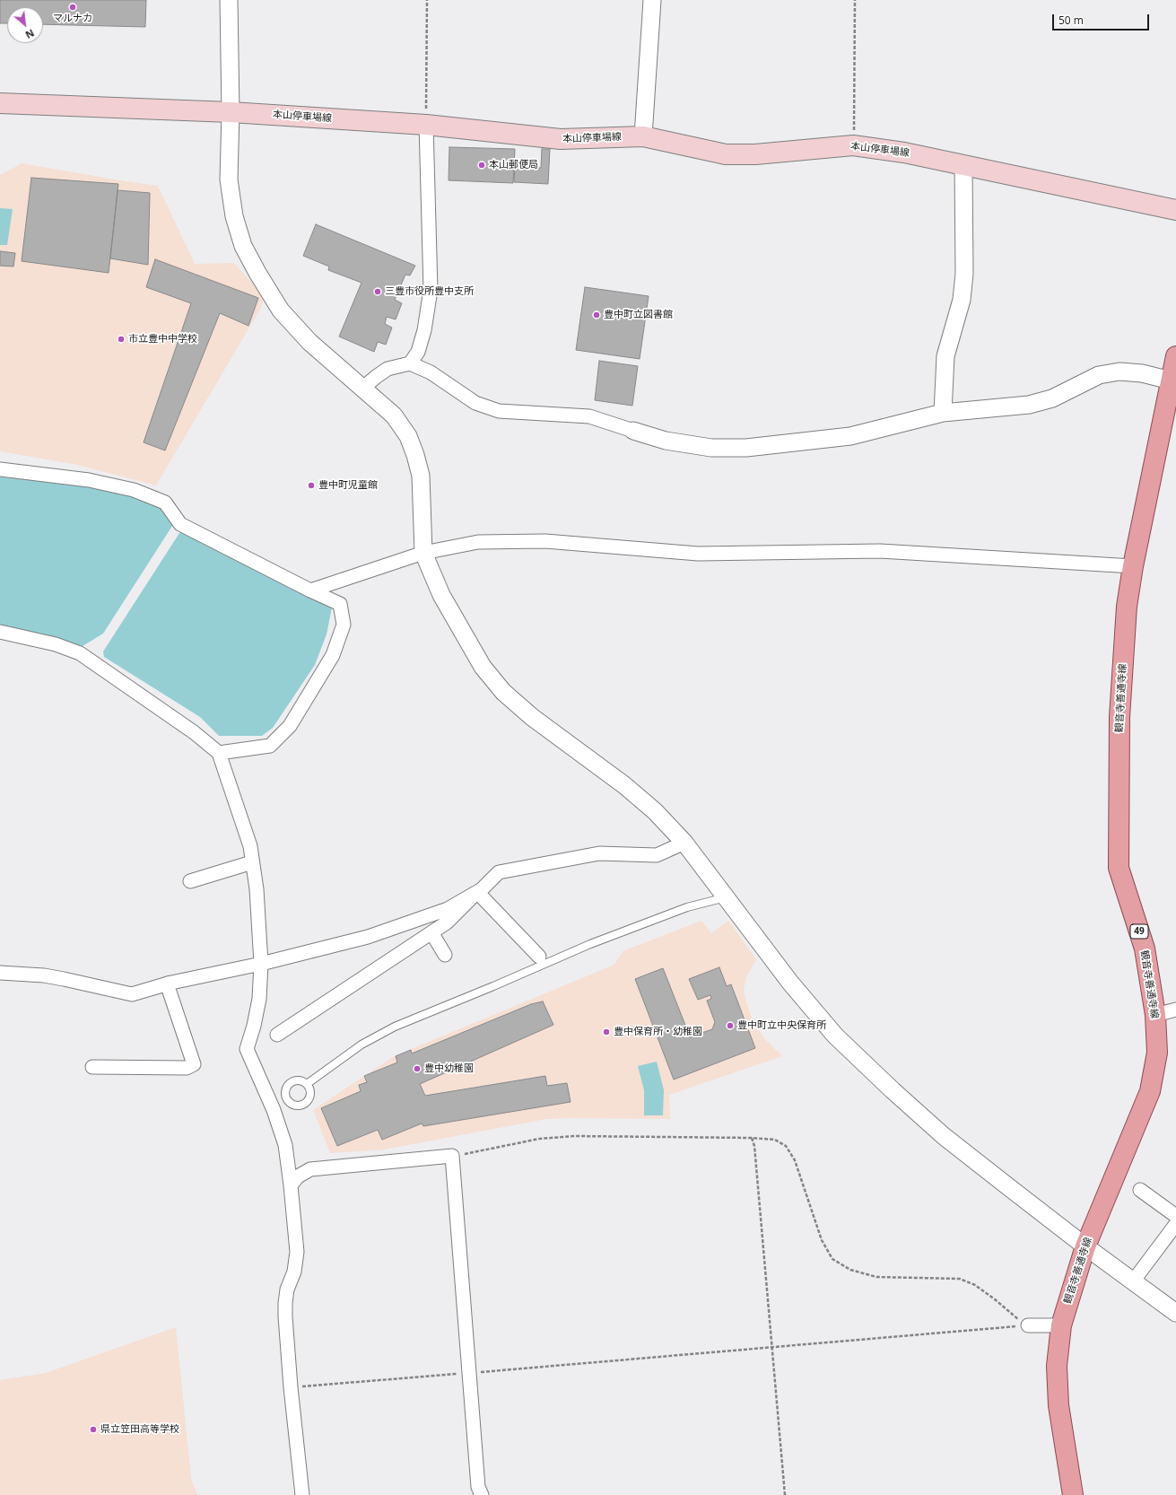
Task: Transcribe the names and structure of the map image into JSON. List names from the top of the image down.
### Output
{
  "streets": {
    "main road": ["本山停車場線", "観音寺善通寺線", "49"]
  },
  "places": [
    "マルナカ",
    "本山郵便局",
    "三豊市役所豊中支所",
    "豊中町立図書館",
    "市立豊中中学校",
    "豊中町児童館",
    "豊中町立中央保育所",
    "豊中保育所・幼稚園",
    "豊中幼稚園",
    "県立笠田高等学校"
  ],
  "scale_bar": "50 m",
  "north": "bottom right"
}
